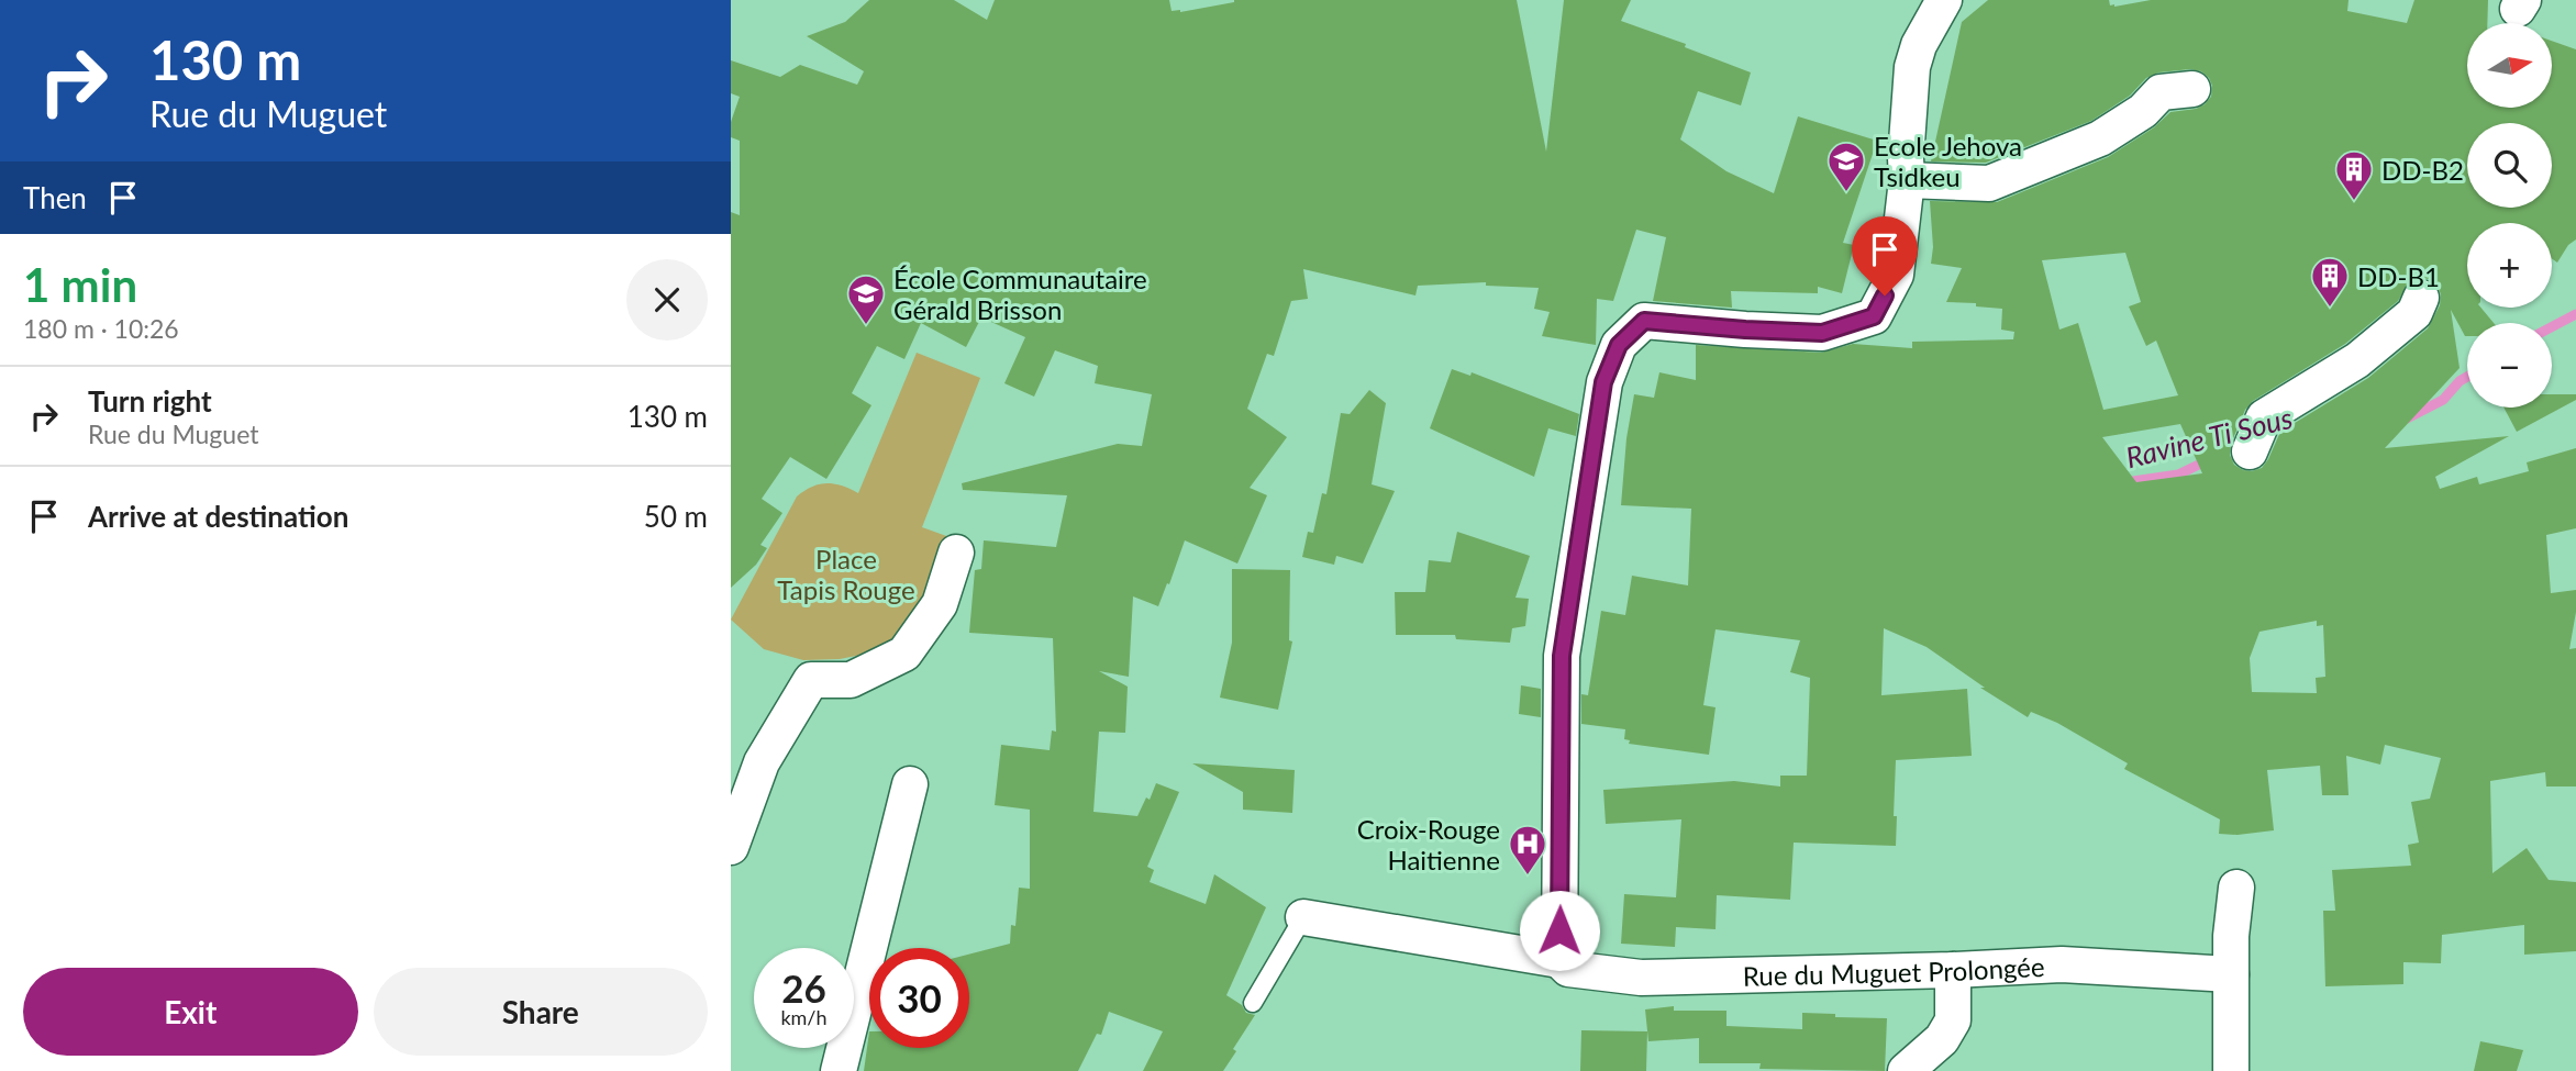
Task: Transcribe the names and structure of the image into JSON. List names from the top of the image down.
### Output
{
  "streets": {
    "street": ["Rue du Muguet Prolongée"]
  },
  "water": ["Ravine Ti Sous"],
  "parks": ["Place Tapis Rouge"],
  "places": {
    "school or university": ["Ecole Jehova Tsidkeu", "École Communautaire Gérald Brisson"],
    "building": ["DD-B2", "DD-B1"],
    "hospital": ["Croix-Rouge Haitienne"]
  },
  "north": "right",
  "page": {
    "turn": ["130 m", "Rue du Muguet"],
    "map_buttons": ["+", "−"],
    "then": "Then",
    "heading": ["1 min", "180 m · 10:26"],
    "list": [
      {
        "name": "Turn right",
        "note": "Rue du Muguet",
        "value": "130 m"
      },
      {
        "name": "Arrive at destination",
        "value": "50 m"
      }
    ],
    "speed": "26 km/h",
    "limit": "30",
    "buttons": ["Exit", "Share"]
  }
}
